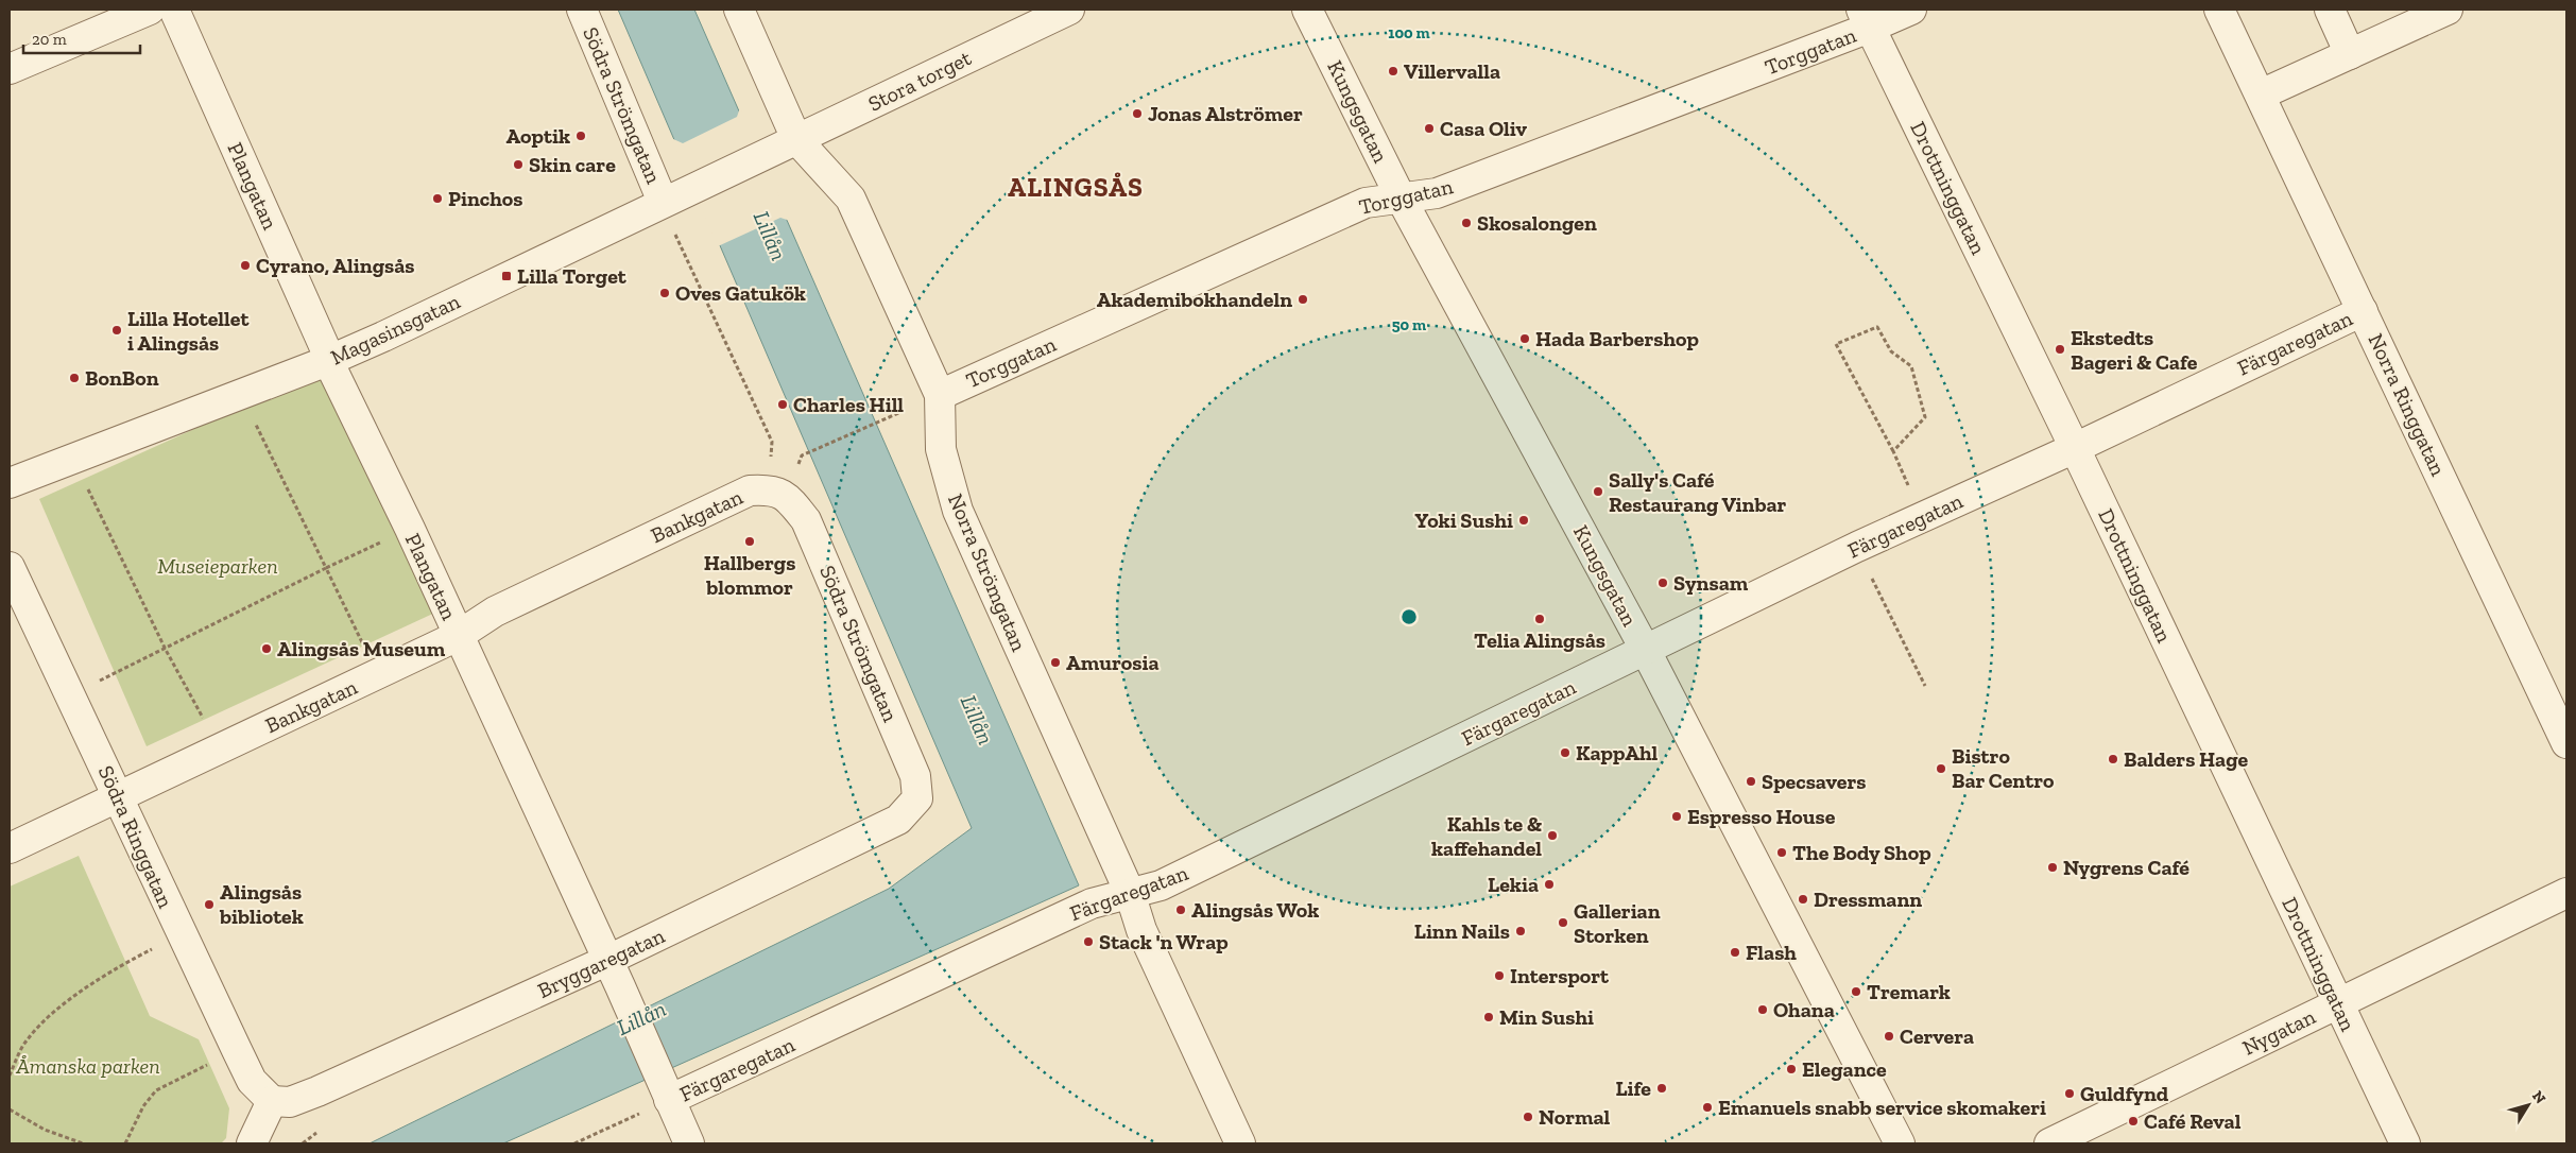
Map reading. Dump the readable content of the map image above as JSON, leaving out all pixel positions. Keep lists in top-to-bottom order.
{
  "streets": {
    "street": [
      "Torggatan",
      "Stora torget",
      "Södra Strömgatan",
      "Kungsgatan",
      "Plangatan",
      "Drottninggatan",
      "Magasinsgatan",
      "Färgaregatan",
      "Norra Ringgatan",
      "Bankgatan",
      "Norra Strömgatan",
      "Södra Ringgatan",
      "Bryggaregatan",
      "Nygatan"
    ]
  },
  "crossings": [
    ["Torggatan", "Kungsgatan"],
    ["Torggatan", "Drottninggatan"],
    ["Torggatan", "Norra Strömgatan"],
    ["Stora torget", "Magasinsgatan"],
    ["Stora torget", "Norra Strömgatan"],
    ["Södra Strömgatan", "Magasinsgatan"],
    ["Södra Strömgatan", "Bankgatan"],
    ["Södra Strömgatan", "Bryggaregatan"],
    ["Kungsgatan", "Färgaregatan"],
    ["Plangatan", "Magasinsgatan"],
    ["Plangatan", "Färgaregatan"],
    ["Plangatan", "Bankgatan"],
    ["Plangatan", "Bryggaregatan"],
    ["Drottninggatan", "Färgaregatan"],
    ["Drottninggatan", "Nygatan"],
    ["Färgaregatan", "Norra Ringgatan"],
    ["Färgaregatan", "Norra Strömgatan"],
    ["Bankgatan", "Södra Ringgatan"],
    ["Södra Ringgatan", "Bryggaregatan"]
  ],
  "districts": ["ALINGSÅS"],
  "water": ["Lillån"],
  "parks": ["Museieparken", "Åmanska parken"],
  "places": {
    "other": [
      "Villervalla",
      "Jonas Alströmer",
      "Casa Oliv",
      "Aoptik",
      "Skin care",
      "Pinchos",
      "Skosalongen",
      "Cyrano, Alingsås",
      "Oves Gatukök",
      "Akademibokhandeln",
      "Lilla Hotellet i Alingsås",
      "Hada Barbershop",
      "Ekstedts Bageri & Cafe",
      "BonBon",
      "Charles Hill",
      "Sally's Café Restaurang Vinbar",
      "Yoki Sushi",
      "Hallbergs blommor",
      "Synsam",
      "Telia Alingsås",
      "Alingsås Museum",
      "Amurosia",
      "KappAhl",
      "Balders Hage",
      "Bistro Bar Centro",
      "Specsavers",
      "Espresso House",
      "Kahls te & kaffehandel",
      "The Body Shop",
      "Nygrens Café",
      "Lekia",
      "Dressmann",
      "Alingsås bibliotek",
      "Alingsås Wok",
      "Gallerian Storken",
      "Linn Nails",
      "Stack 'n Wrap",
      "Flash",
      "Intersport",
      "Tremark",
      "Ohana",
      "Min Sushi",
      "Cervera",
      "Elegance",
      "Life",
      "Guldfynd",
      "Emanuels snabb service skomakeri",
      "Normal",
      "Café Reval"
    ],
    "transit": ["Lilla Torget"]
  },
  "scale_bar": "20 m",
  "north": "top right",
  "rings": ["100 m", "50 m"]
}
